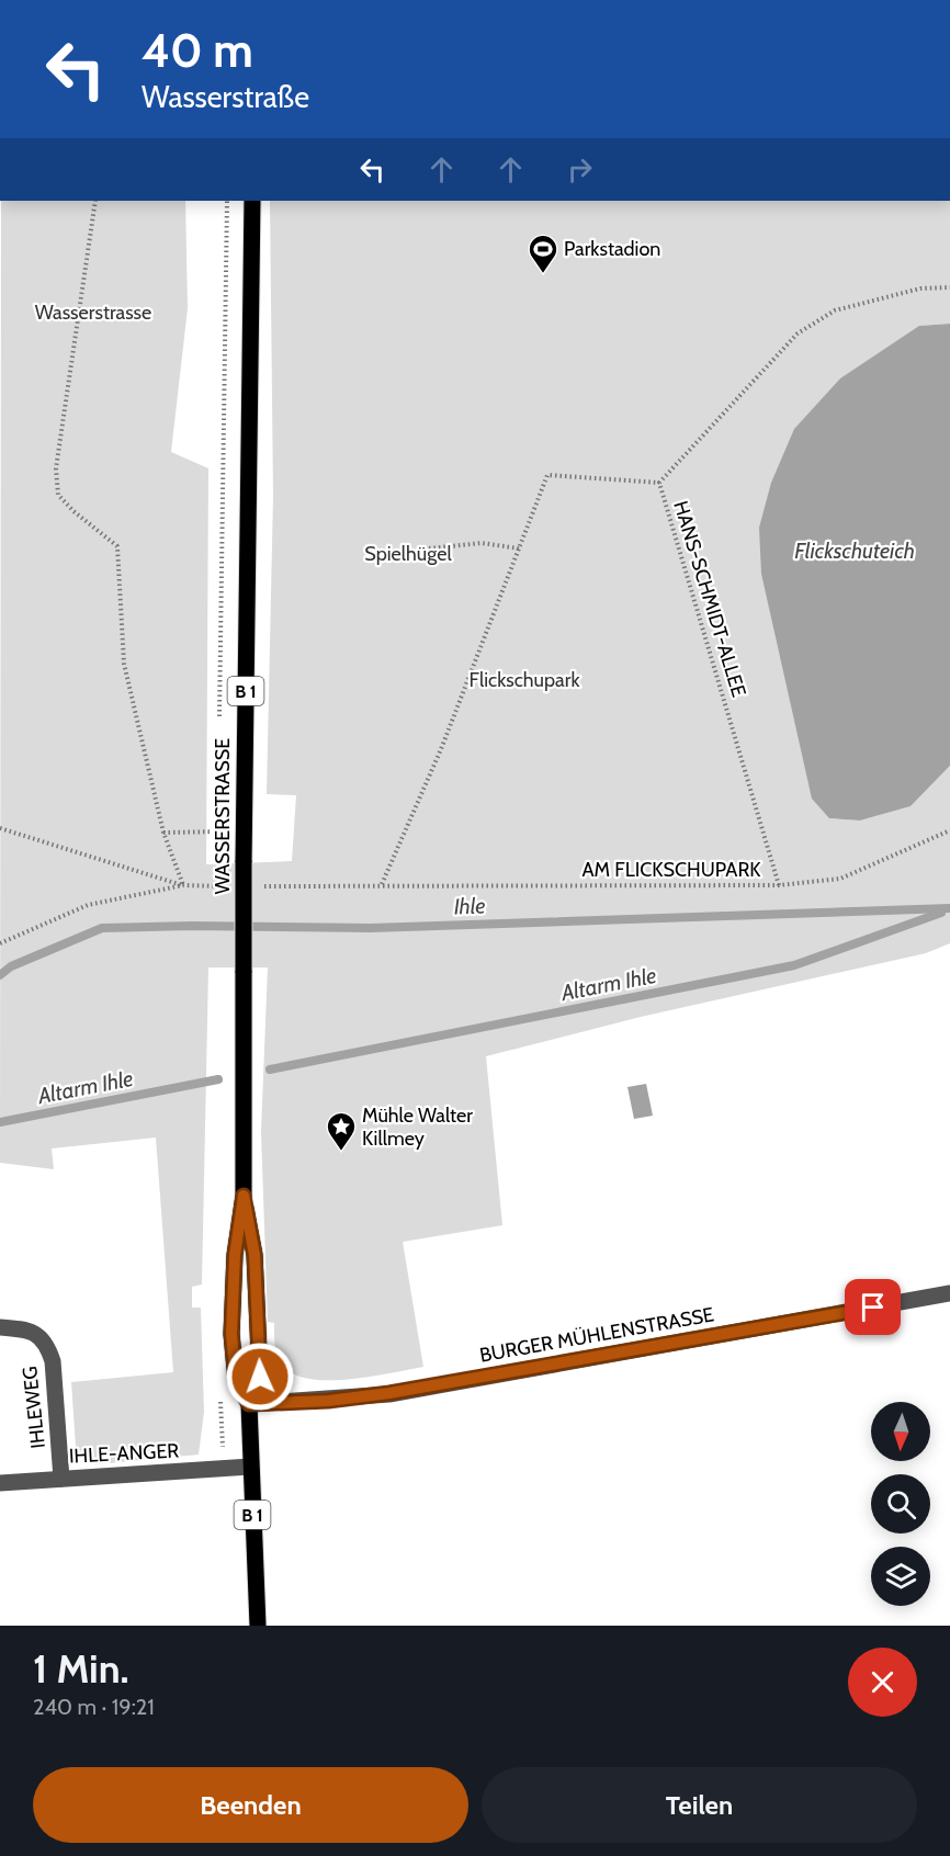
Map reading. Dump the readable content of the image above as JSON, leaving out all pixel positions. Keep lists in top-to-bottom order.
{
  "streets": {
    "main road": ["B 1", "WASSERSTRASSE"],
    "street": ["BURGER MÜHLENSTRASSE", "IHLEWEG", "IHLE-ANGER"],
    "path": ["HANS-SCHMIDT-ALLEE", "AM FLICKSCHUPARK"]
  },
  "crossings": [
    ["HANS-SCHMIDT-ALLEE", "AM FLICKSCHUPARK"],
    ["WASSERSTRASSE", "BURGER MÜHLENSTRASSE"],
    ["WASSERSTRASSE", "IHLE-ANGER"],
    ["IHLEWEG", "IHLE-ANGER"]
  ],
  "water": ["Flickschuteich", "Ihle", "Altarm Ihle"],
  "parks": ["Wasserstrasse", "Spielhügel", "Flickschupark"],
  "places": {
    "sports": ["Parkstadion"],
    "place": ["Mühle Walter Killmey"]
  },
  "north": "bottom",
  "page": {
    "turn": ["40 m", "Wasserstraße"],
    "heading": ["1 Min.", "240 m · 19:21"],
    "buttons": ["Beenden", "Teilen"]
  }
}
